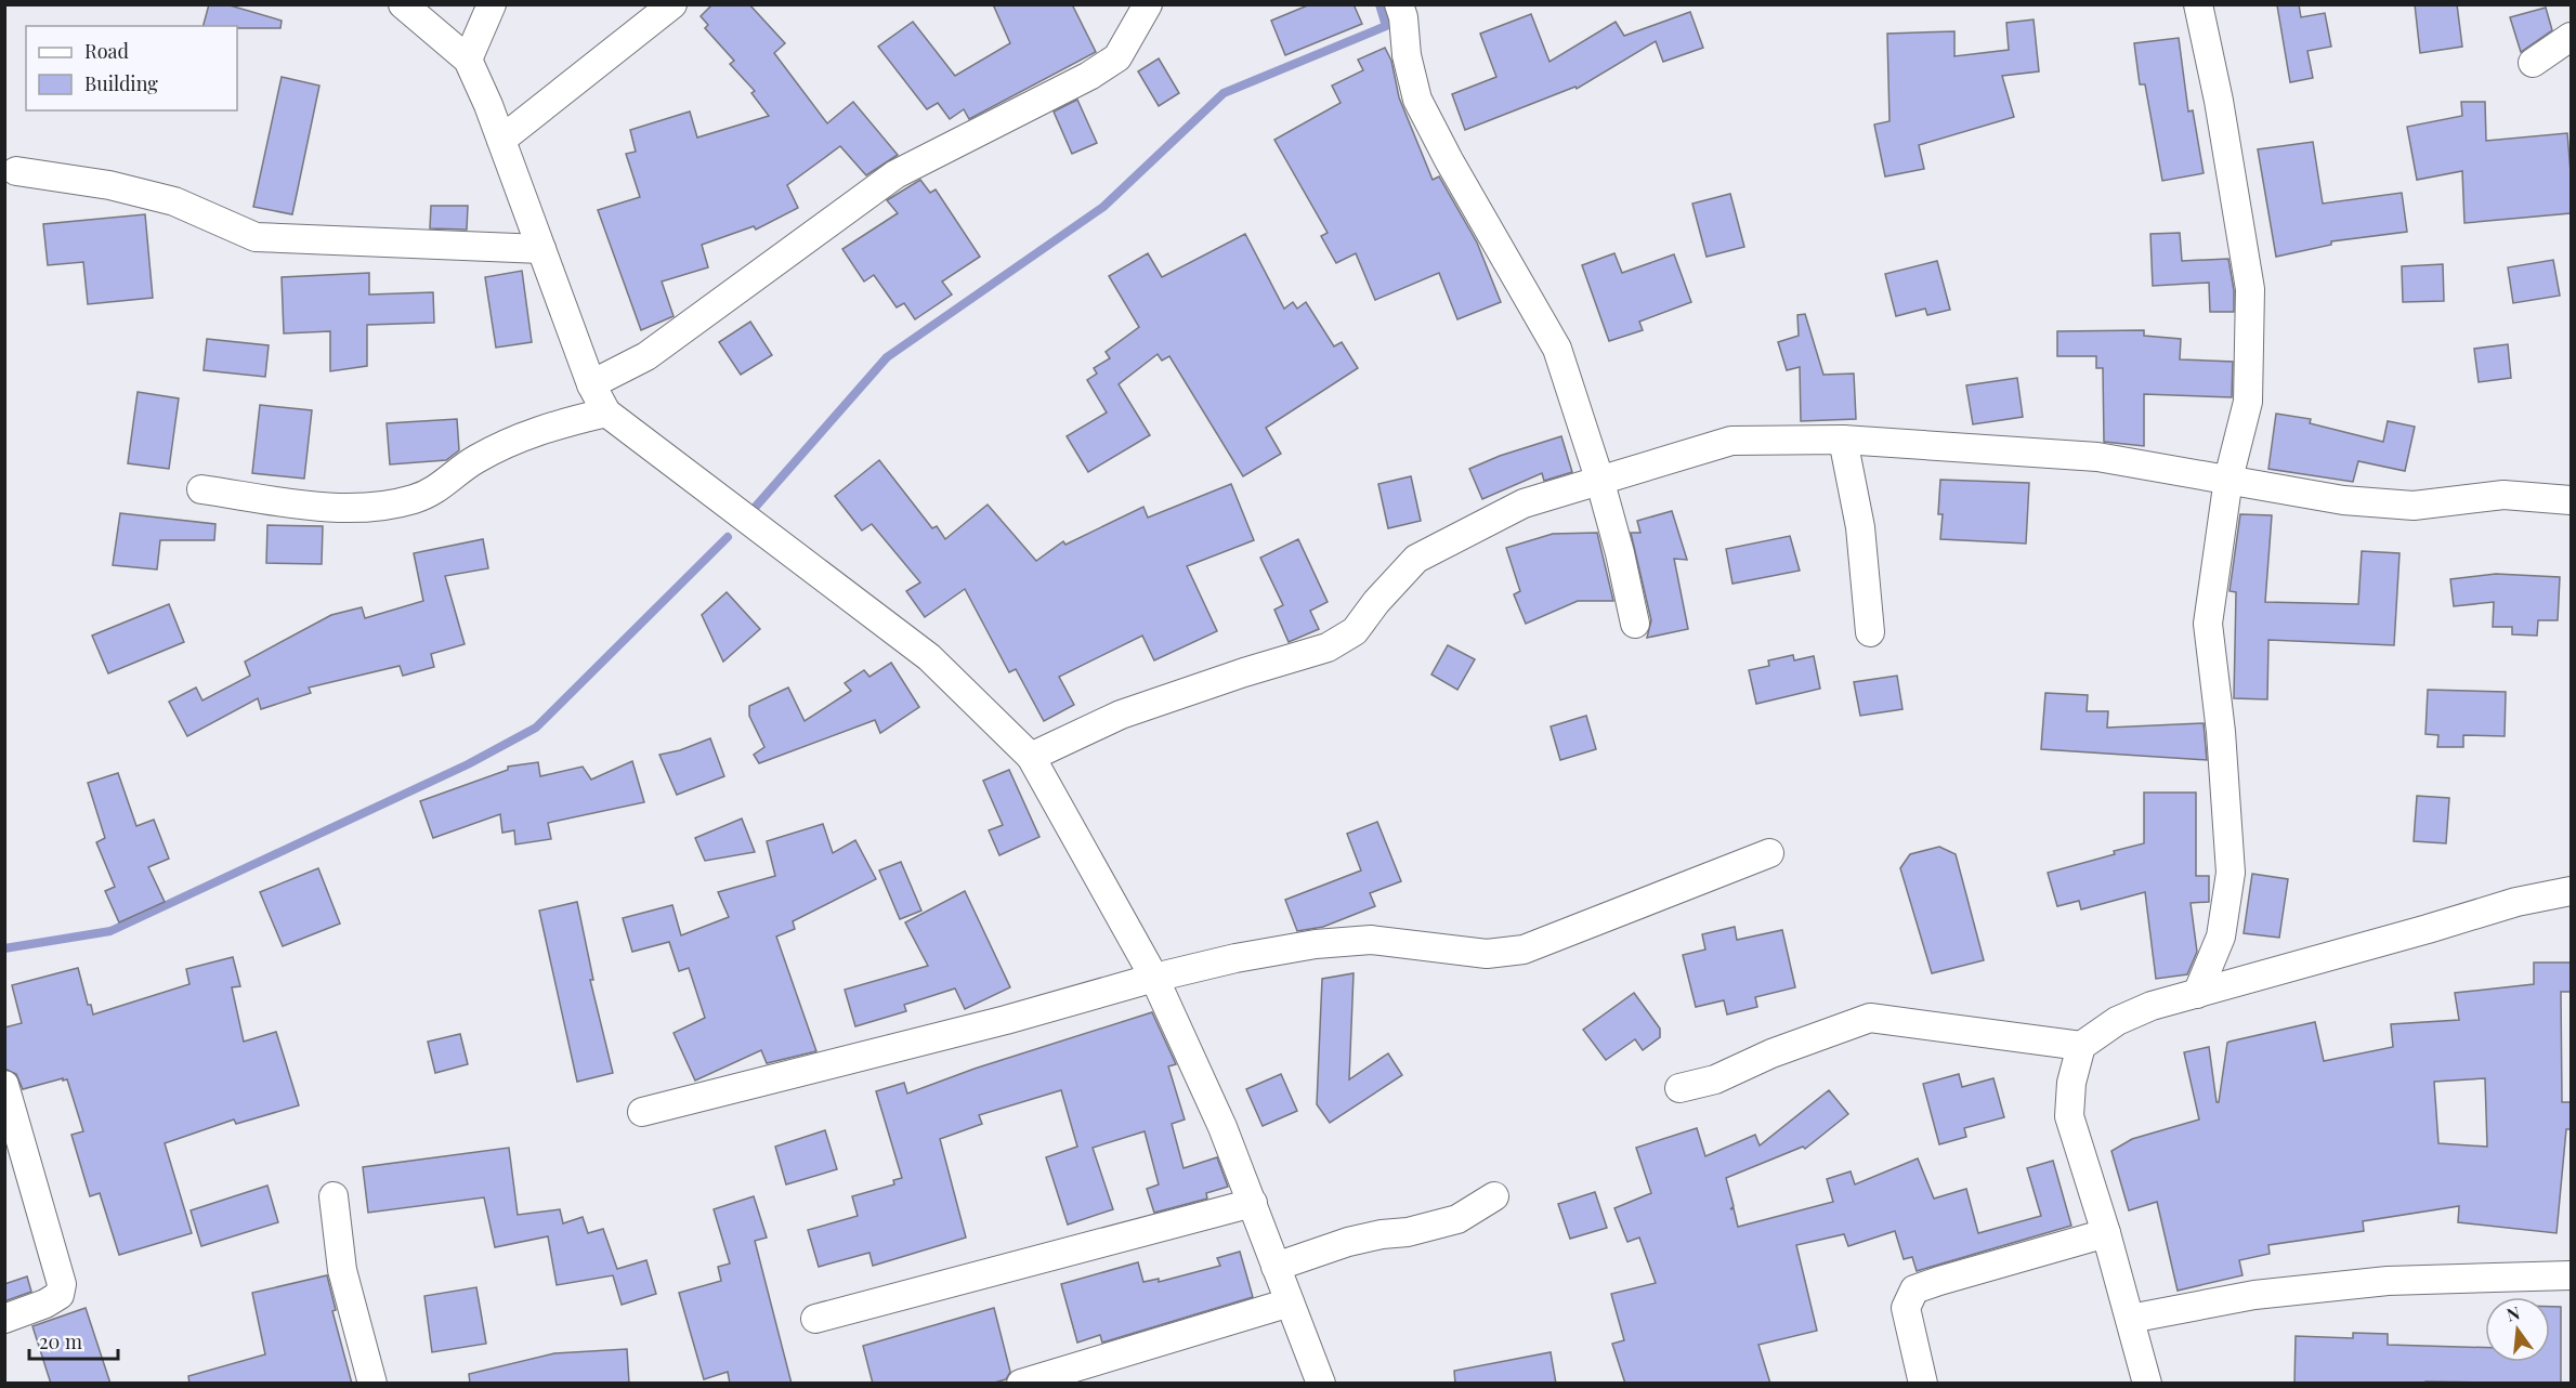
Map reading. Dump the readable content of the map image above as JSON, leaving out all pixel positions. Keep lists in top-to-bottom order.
{
  "legend": ["Road", "Building"],
  "scale_bar": "20 m",
  "north": "top"
}
